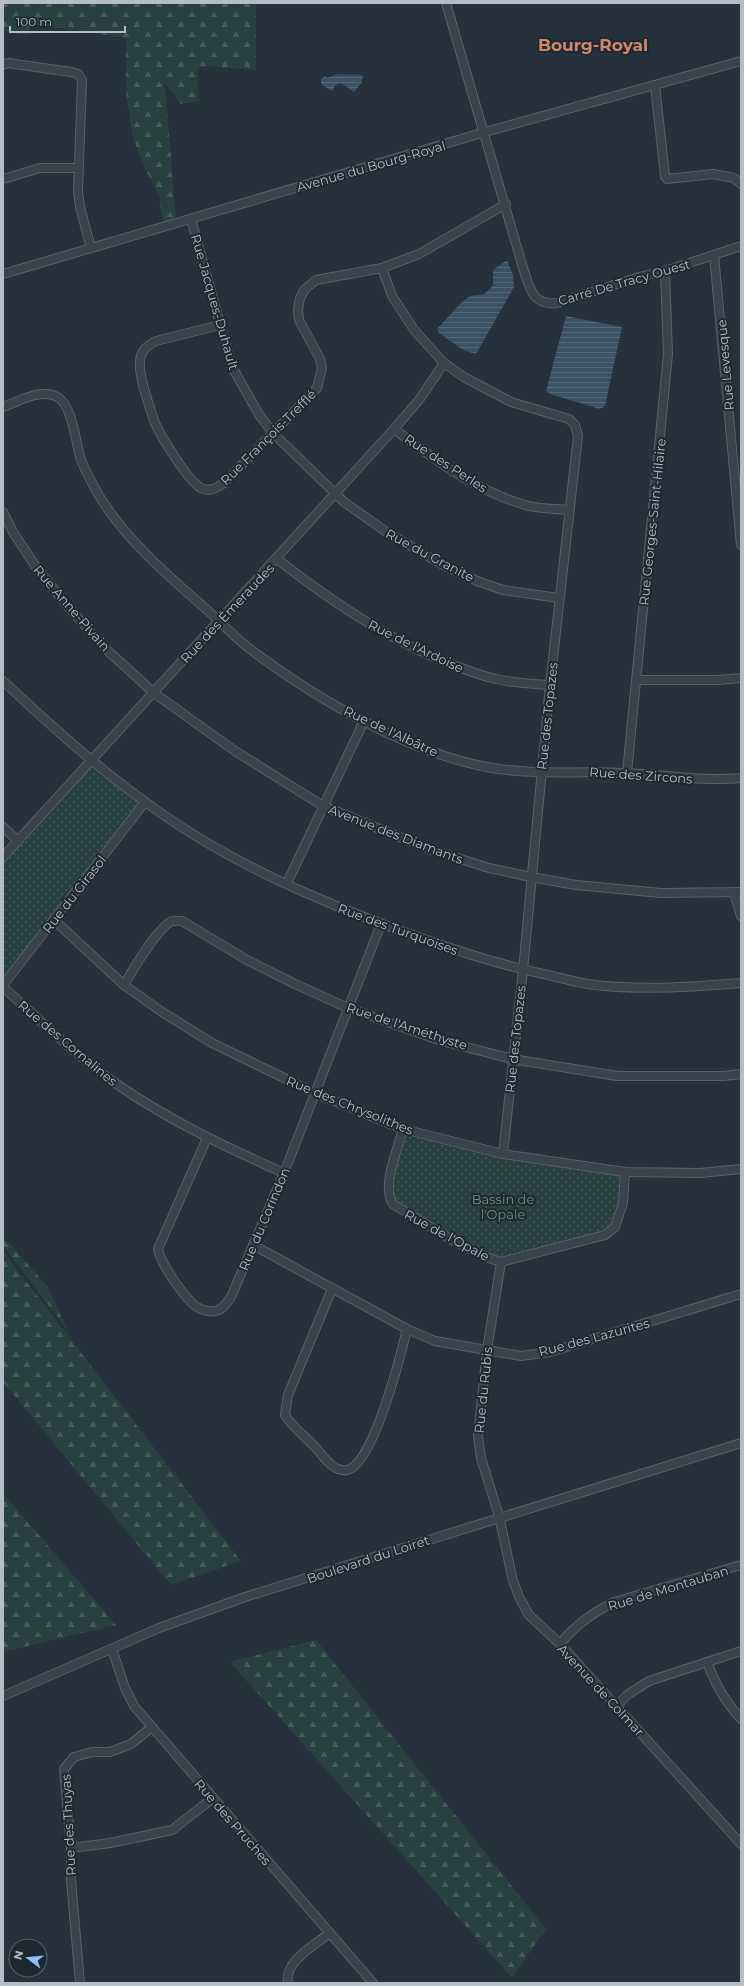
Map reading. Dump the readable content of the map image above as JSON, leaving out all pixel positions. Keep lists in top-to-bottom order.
{
  "streets": {
    "street": [
      "Avenue du Bourg-Royal",
      "Carré De Tracy Ouest",
      "Rue Jacques-Duhault",
      "Rue Levesque",
      "Rue François-Trefflé",
      "Rue des Perles",
      "Rue Georges-Saint-Hilaire",
      "Rue du Granite",
      "Rue Anne-Pivain",
      "Rue des Émeraudes",
      "Rue de l'Ardoise",
      "Rue des Topazes",
      "Rue de l'Albâtre",
      "Rue des Zircons",
      "Avenue des Diamants",
      "Rue du Girasol",
      "Rue des Turquoises",
      "Rue de l'Améthyste",
      "Rue des Cornalines",
      "Rue des Chrysolithes",
      "Rue du Corindon",
      "Rue de l'Opale",
      "Rue des Lazurites",
      "Rue du Rubis",
      "Boulevard du Loiret",
      "Rue de Montauban",
      "Avenue de Colmar",
      "Rue des Pruches",
      "Rue des Thuyas"
    ]
  },
  "crossings": [
    ["Avenue du Bourg-Royal", "Carré De Tracy Ouest"],
    ["Avenue du Bourg-Royal", "Rue Jacques-Duhault"],
    ["Carré De Tracy Ouest", "Rue Levesque"],
    ["Carré De Tracy Ouest", "Rue François-Trefflé"],
    ["Carré De Tracy Ouest", "Rue Georges-Saint-Hilaire"],
    ["Rue Jacques-Duhault", "Rue François-Trefflé"],
    ["Rue Jacques-Duhault", "Rue du Granite"],
    ["Rue Jacques-Duhault", "Rue des Émeraudes"],
    ["Rue François-Trefflé", "Rue des Topazes"],
    ["Rue des Perles", "Rue des Émeraudes"],
    ["Rue des Perles", "Rue des Topazes"],
    ["Rue Georges-Saint-Hilaire", "Rue des Zircons"],
    ["Rue du Granite", "Rue des Émeraudes"],
    ["Rue du Granite", "Rue des Topazes"],
    ["Rue Anne-Pivain", "Rue des Émeraudes"],
    ["Rue Anne-Pivain", "Avenue des Diamants"],
    ["Rue des Émeraudes", "Rue de l'Ardoise"],
    ["Rue des Émeraudes", "Rue des Topazes"],
    ["Rue des Émeraudes", "Rue de l'Albâtre"],
    ["Rue des Émeraudes", "Avenue des Diamants"],
    ["Rue des Émeraudes", "Rue des Turquoises"],
    ["Rue de l'Ardoise", "Rue des Topazes"],
    ["Rue des Topazes", "Rue de l'Albâtre"],
    ["Rue des Topazes", "Rue des Zircons"],
    ["Rue des Topazes", "Avenue des Diamants"],
    ["Rue des Topazes", "Rue des Turquoises"],
    ["Rue des Topazes", "Rue de l'Améthyste"],
    ["Rue des Topazes", "Rue des Chrysolithes"],
    ["Rue de l'Albâtre", "Rue des Zircons"],
    ["Rue du Girasol", "Rue des Turquoises"],
    ["Rue du Girasol", "Rue des Cornalines"],
    ["Rue du Girasol", "Rue des Chrysolithes"],
    ["Rue des Turquoises", "Rue du Corindon"],
    ["Rue de l'Améthyste", "Rue des Chrysolithes"],
    ["Rue de l'Améthyste", "Rue du Corindon"],
    ["Rue des Cornalines", "Rue du Corindon"],
    ["Rue des Chrysolithes", "Rue du Corindon"],
    ["Rue des Chrysolithes", "Rue de l'Opale"],
    ["Rue du Corindon", "Rue des Lazurites"],
    ["Rue de l'Opale", "Rue du Rubis"],
    ["Rue des Lazurites", "Rue du Rubis"],
    ["Rue du Rubis", "Boulevard du Loiret"],
    ["Rue du Rubis", "Avenue de Colmar"],
    ["Boulevard du Loiret", "Avenue de Colmar"],
    ["Boulevard du Loiret", "Rue des Pruches"],
    ["Rue de Montauban", "Avenue de Colmar"],
    ["Rue des Pruches", "Rue des Thuyas"]
  ],
  "districts": ["Bourg-Royal"],
  "parks": ["Bassin de l'Opale"],
  "scale_bar": "100 m",
  "north": "left"
}
